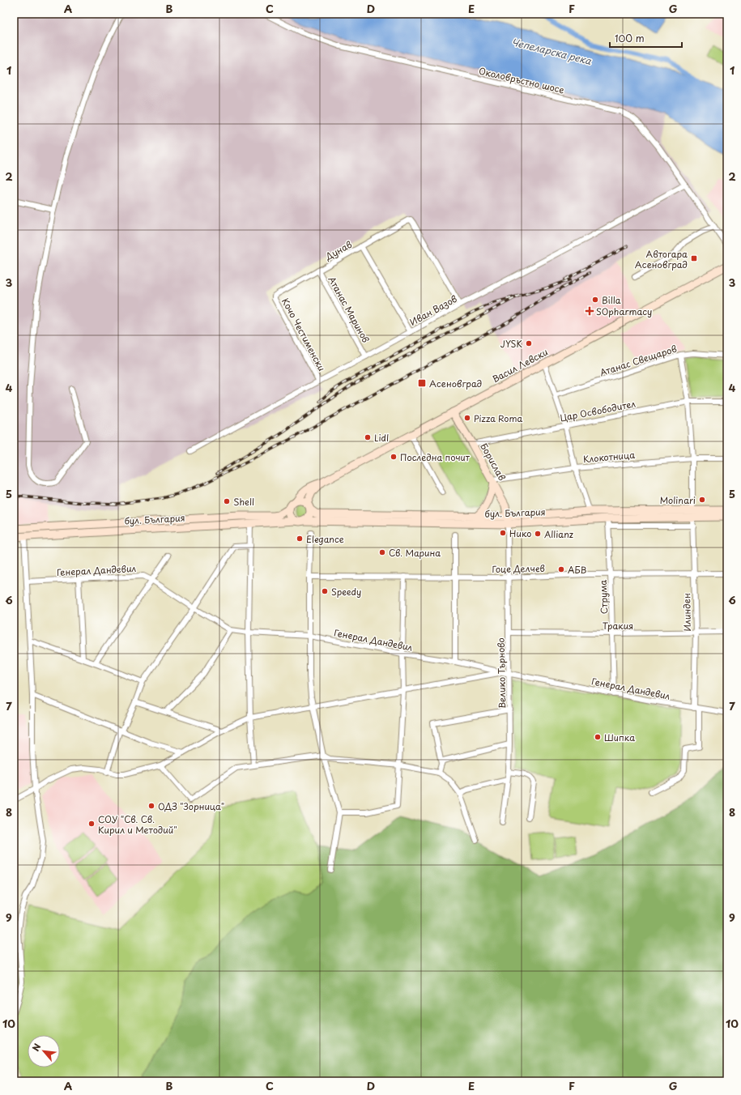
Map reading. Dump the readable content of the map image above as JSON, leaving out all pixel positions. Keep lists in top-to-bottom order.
{
  "streets": {
    "main road": ["Васил Левски", "Борислав", "бул. България"],
    "street": [
      "Околовръстно шосе",
      "Дунав",
      "Атанас Маринов",
      "Иван Вазов",
      "Кочо Честименски",
      "Атанас Свещаров",
      "Цар Освободител",
      "Клокотница",
      "Гоце Делчев",
      "Генерал Дандевил",
      "Струма",
      "Илинден",
      "Тракия",
      "Велико Търново"
    ]
  },
  "crossings": [
    ["Околовръстно шосе", "Иван Вазов"],
    ["Дунав", "Атанас Маринов"],
    ["Дунав", "Иван Вазов"],
    ["Дунав", "Кочо Честименски"],
    ["Атанас Маринов", "Иван Вазов"],
    ["Иван Вазов", "Кочо Честименски"],
    ["Атанас Свещаров", "Илинден"],
    ["Васил Левски", "Борислав"],
    ["Васил Левски", "бул. България"],
    ["Цар Освободител", "Борислав"],
    ["Цар Освободител", "Илинден"],
    ["Клокотница", "Борислав"],
    ["Клокотница", "Илинден"],
    ["Борислав", "бул. България"],
    ["Борислав", "Велико Търново"],
    ["бул. България", "Струма"],
    ["бул. България", "Илинден"],
    ["бул. България", "Велико Търново"],
    ["Гоце Делчев", "Струма"],
    ["Гоце Делчев", "Илинден"],
    ["Гоце Делчев", "Велико Търново"],
    ["Генерал Дандевил", "Струма"],
    ["Генерал Дандевил", "Илинден"],
    ["Генерал Дандевил", "Велико Търново"],
    ["Струма", "Тракия"],
    ["Илинден", "Тракия"],
    ["Тракия", "Велико Търново"]
  ],
  "water": ["Чепеларска река"],
  "places": {
    "transit": ["Автогара Асеновград", "Асеновград"],
    "other": [
      "Billa",
      "JYSK",
      "Pizza Roma",
      "Lidl",
      "Последна почит",
      "Molinari",
      "Shell",
      "Нико",
      "Allianz",
      "Elegance",
      "Св. Марина",
      "АБВ",
      "Speedy",
      "Шипка",
      "ОДЗ \"Зорница\"",
      "СОУ \"Св. Св. Кирил и Методий\""
    ],
    "health": ["SOpharmacy"]
  },
  "scale_bar": "100 m",
  "north": "top left",
  "grid": {
    "columns": [
      "A",
      "B",
      "C",
      "D",
      "E",
      "F",
      "G"
    ],
    "rows": [
      "1",
      "2",
      "3",
      "4",
      "5",
      "6",
      "7",
      "8",
      "9",
      "10"
    ]
  }
}
